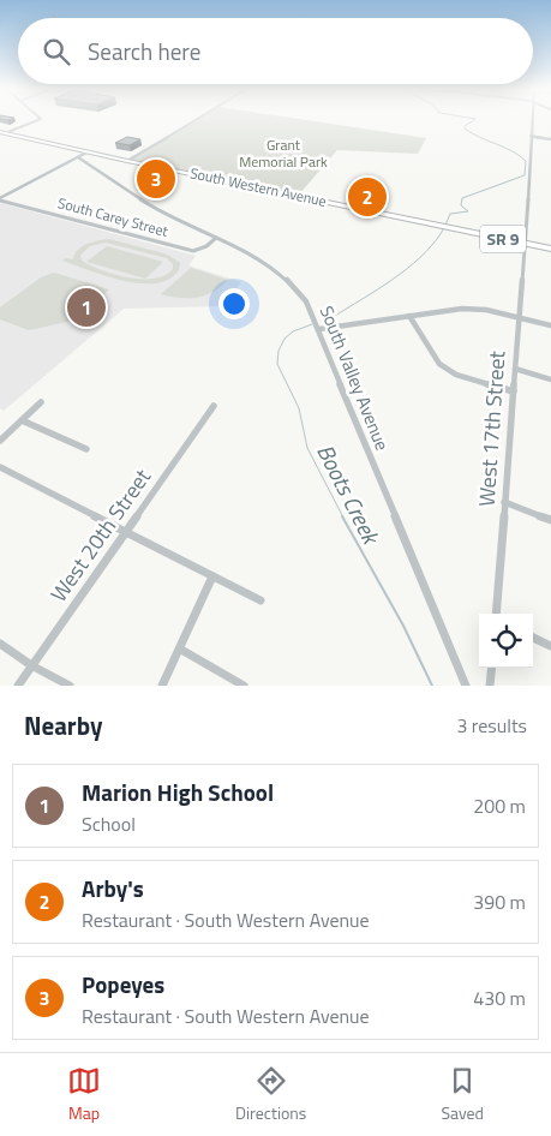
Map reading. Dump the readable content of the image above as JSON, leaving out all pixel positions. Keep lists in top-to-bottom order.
{
  "streets": {
    "highway": ["South Western Avenue", "SR 9"],
    "street": [
      "South Carey Street",
      "South Valley Avenue",
      "West 17th Street",
      "West 20th Street"
    ]
  },
  "crossings": [
    ["South Western Avenue", "West 17th Street"],
    ["South Carey Street", "South Valley Avenue"]
  ],
  "water": ["Boots Creek"],
  "parks": ["Grant Memorial Park"],
  "page": {
    "search": "Search here",
    "pins": ["3", "2", "1"],
    "heading": ["Nearby", "3 results"],
    "list": [
      {
        "mark": "1",
        "name": "Marion High School",
        "note": "School",
        "value": "200 m"
      },
      {
        "mark": "2",
        "name": "Arby's",
        "note": "Restaurant · South Western Avenue",
        "value": "390 m"
      },
      {
        "mark": "3",
        "name": "Popeyes",
        "note": "Restaurant · South Western Avenue",
        "value": "430 m"
      }
    ],
    "nav": ["Map", "Directions", "Saved"]
  }
}
